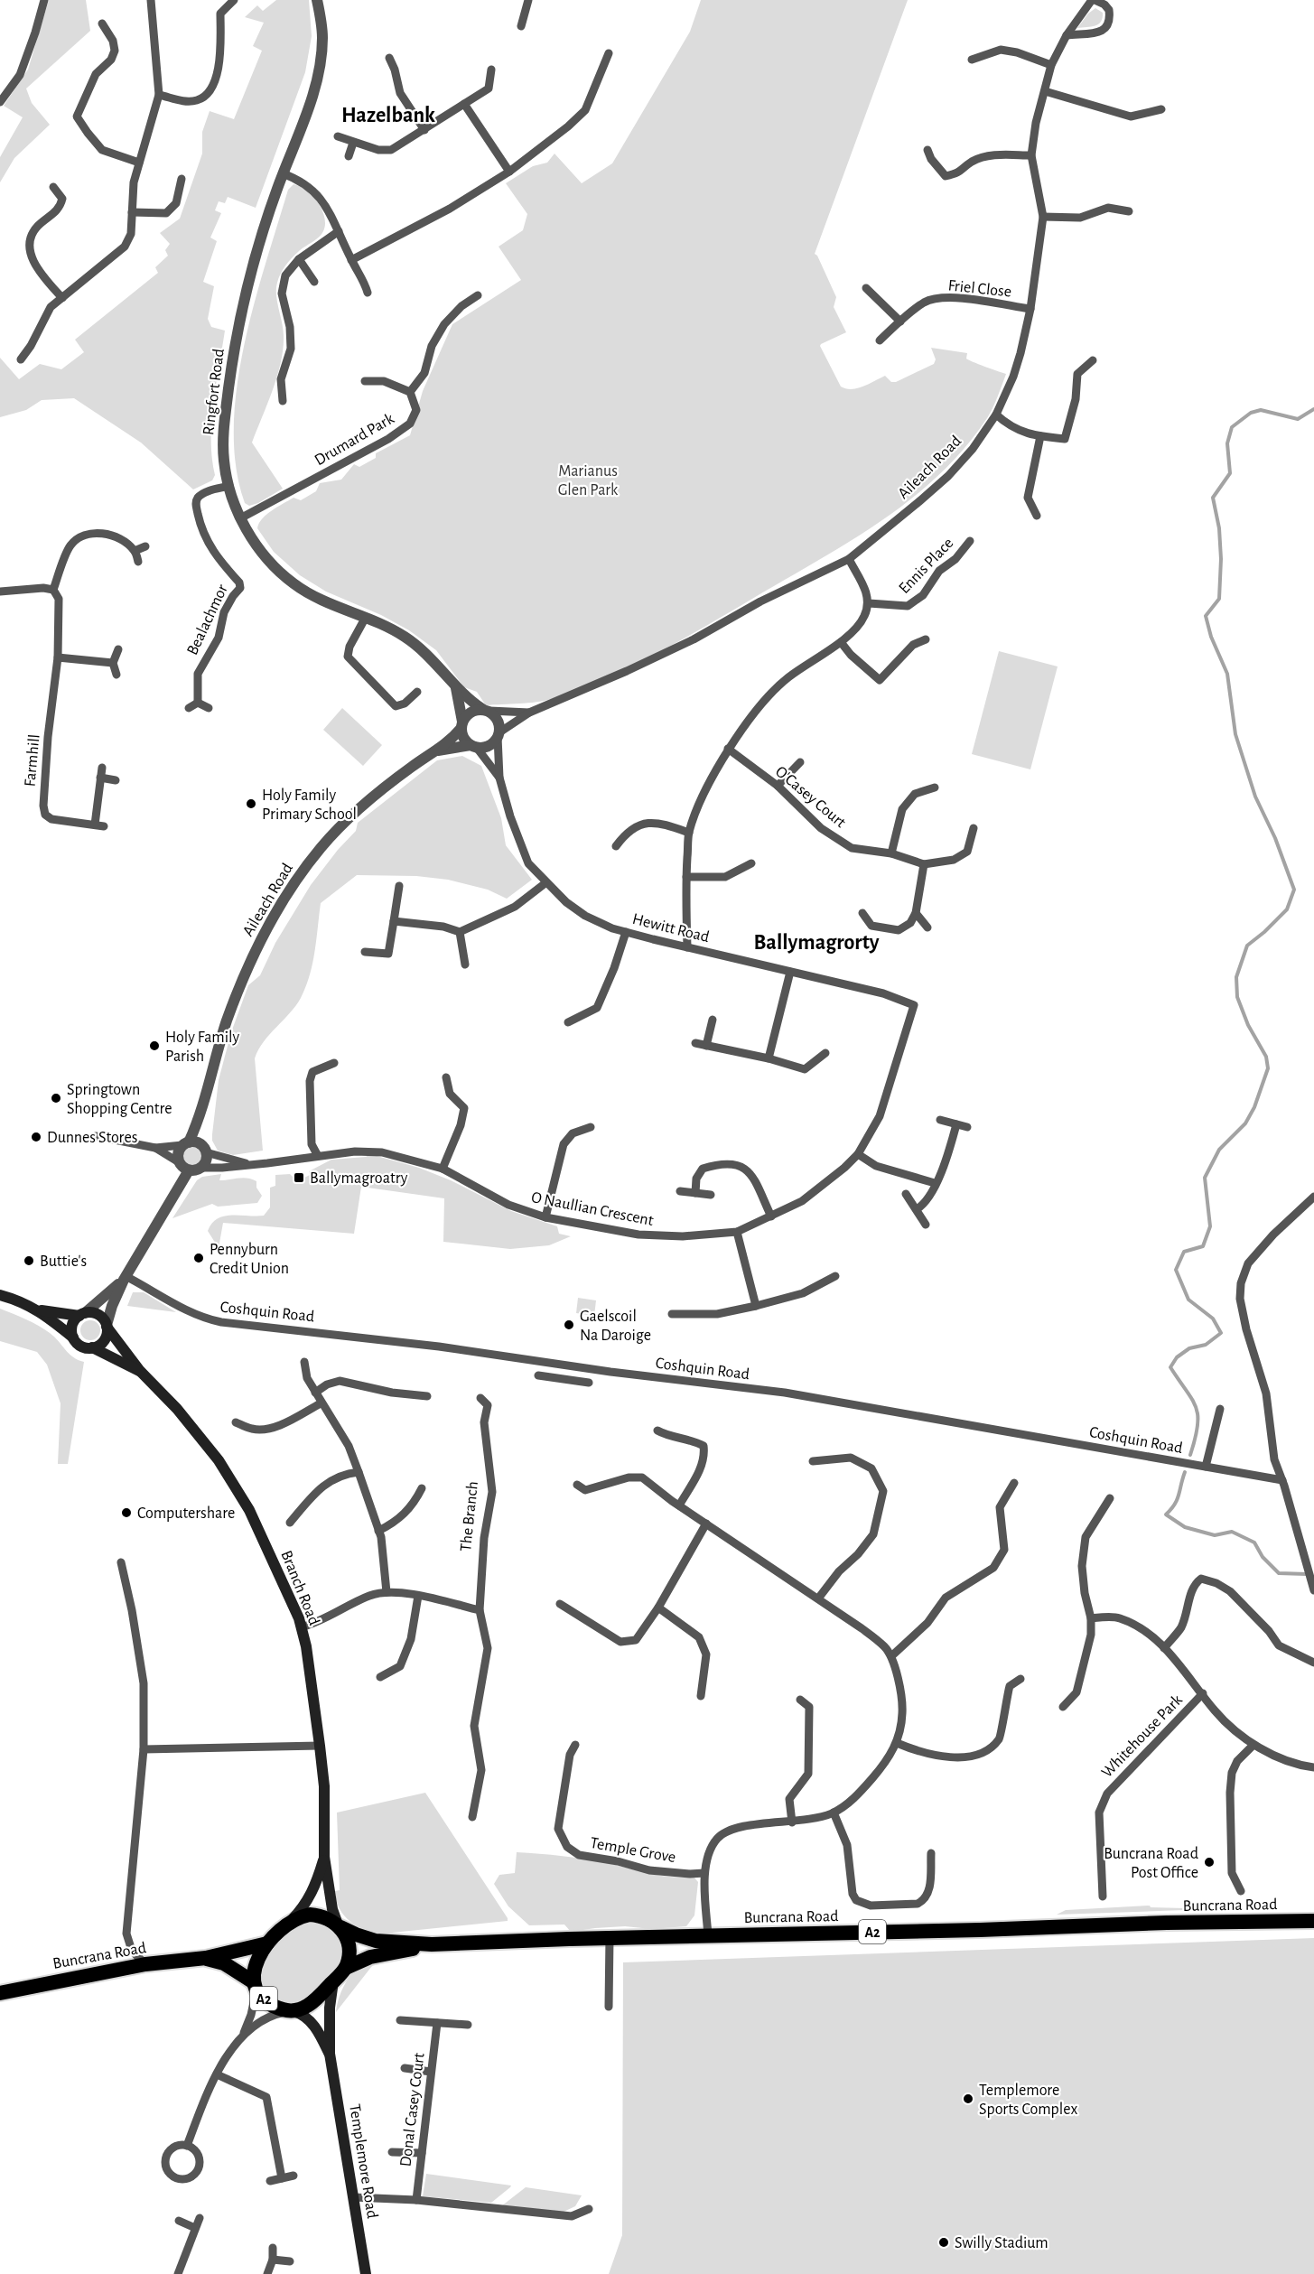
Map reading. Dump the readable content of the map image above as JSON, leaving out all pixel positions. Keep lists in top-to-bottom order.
{
  "streets": {
    "highway": ["Buncrana Road", "A2"],
    "main road": ["Branch Road", "Templemore Road"],
    "street": [
      "Friel Close",
      "Ringfort Road",
      "Drumard Park",
      "Aileach Road",
      "Ennis Place",
      "Bealachmor",
      "Farmhill",
      "O'Casey Court",
      "Hewitt Road",
      "O Naullian Crescent",
      "Coshquin Road",
      "The Branch",
      "Whitehouse Park",
      "Temple Grove",
      "Donal Casey Court"
    ]
  },
  "crossings": [
    ["Friel Close", "Aileach Road"],
    ["Ringfort Road", "Drumard Park"],
    ["Ringfort Road", "Aileach Road"],
    ["Ringfort Road", "Bealachmor"],
    ["Ringfort Road", "Hewitt Road"],
    ["Aileach Road", "Hewitt Road"],
    ["Aileach Road", "O Naullian Crescent"],
    ["Hewitt Road", "O Naullian Crescent"],
    ["Branch Road", "Buncrana Road"],
    ["Branch Road", "A2"],
    ["Branch Road", "Templemore Road"],
    ["Buncrana Road", "A2"],
    ["Buncrana Road", "Templemore Road"],
    ["A2", "Templemore Road"]
  ],
  "districts": ["Hazelbank", "Ballymagrorty"],
  "parks": ["Marianus Glen Park"],
  "places": {
    "other": [
      "Holy Family Primary School",
      "Holy Family Parish",
      "Springtown Shopping Centre",
      "Dunnes Stores",
      "Pennyburn Credit Union",
      "Buttie's",
      "Gaelscoil Na Daroige",
      "Computershare",
      "Buncrana Road Post Office",
      "Templemore Sports Complex",
      "Swilly Stadium"
    ],
    "transit": ["Ballymagroatry"]
  }
}
